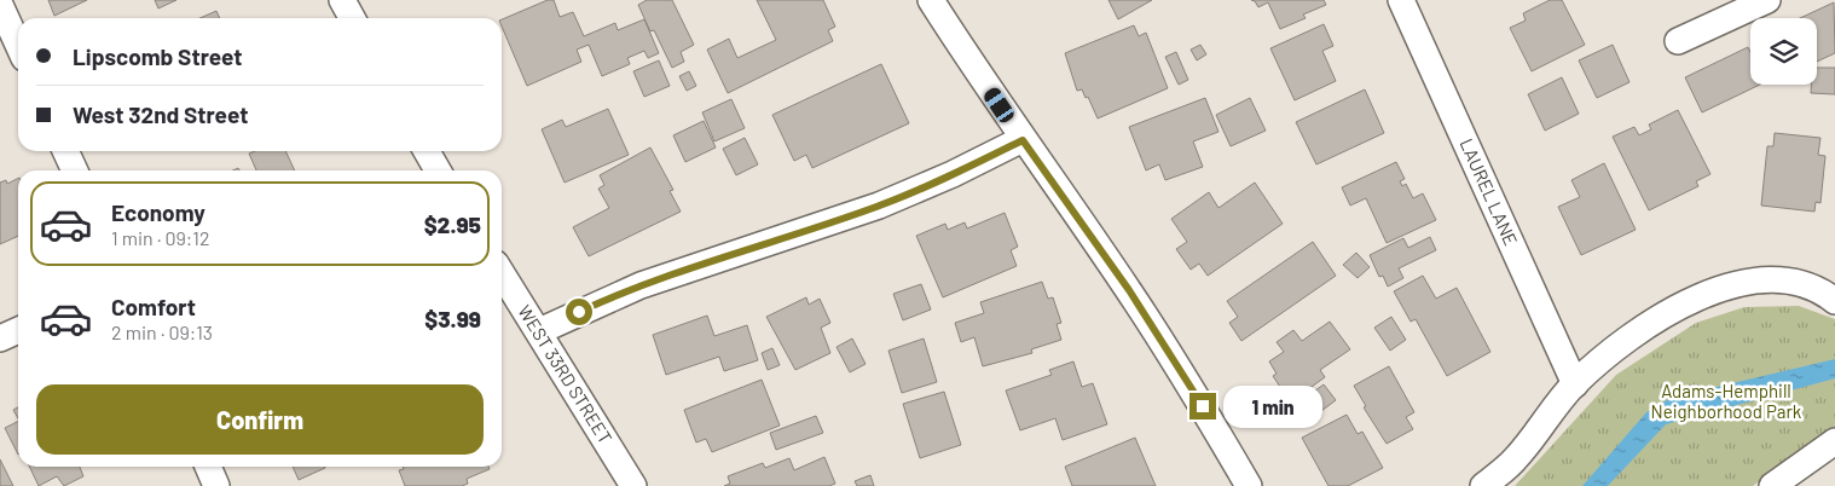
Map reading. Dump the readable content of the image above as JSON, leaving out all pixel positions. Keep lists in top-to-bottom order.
{
  "streets": {
    "street": ["LAUREL LANE", "WEST 33RD STREET"]
  },
  "parks": ["Adams-Hemphill Neighborhood Park"],
  "page": {
    "banner": ["Lipscomb Street", "West 32nd Street"],
    "list": [
      {
        "name": "Economy",
        "note": "1 min · 09:12",
        "value": "$2.95"
      },
      {
        "name": "Comfort",
        "note": "2 min · 09:13",
        "value": "$3.99"
      }
    ],
    "buttons": "Confirm",
    "bubble": "1 min"
  }
}
